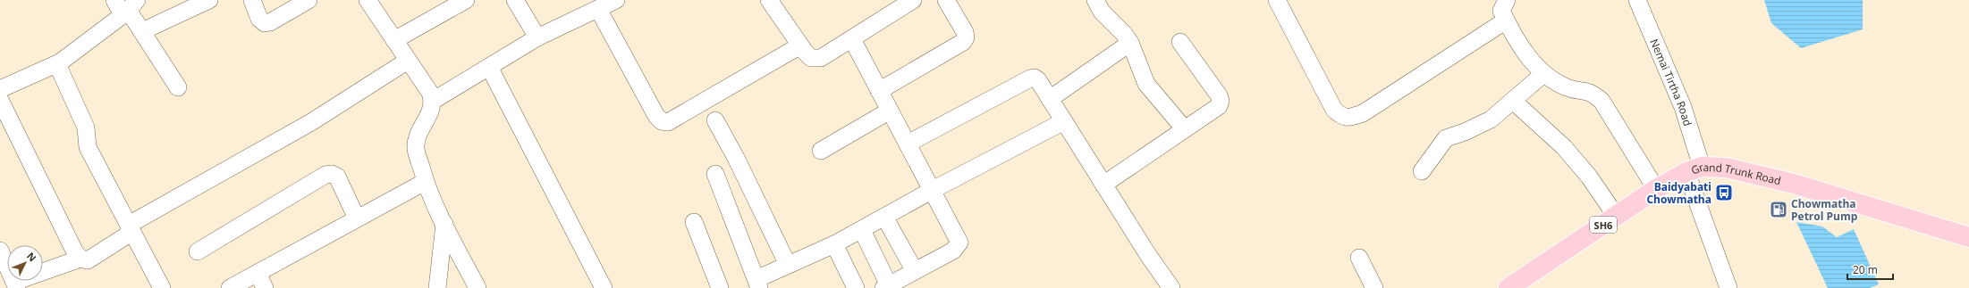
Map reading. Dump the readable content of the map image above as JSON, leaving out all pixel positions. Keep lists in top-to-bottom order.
{
  "streets": {
    "main road": ["Grand Trunk Road", "SH6"],
    "street": ["Nemai Tirtha Road"]
  },
  "crossings": [
    ["Nemai Tirtha Road", "Grand Trunk Road"]
  ],
  "places": {
    "bus stop": ["Baidyabati Chowmatha"],
    "fuel station": ["Chowmatha Petrol Pump"]
  },
  "scale_bar": "20 m",
  "north": "top right"
}
